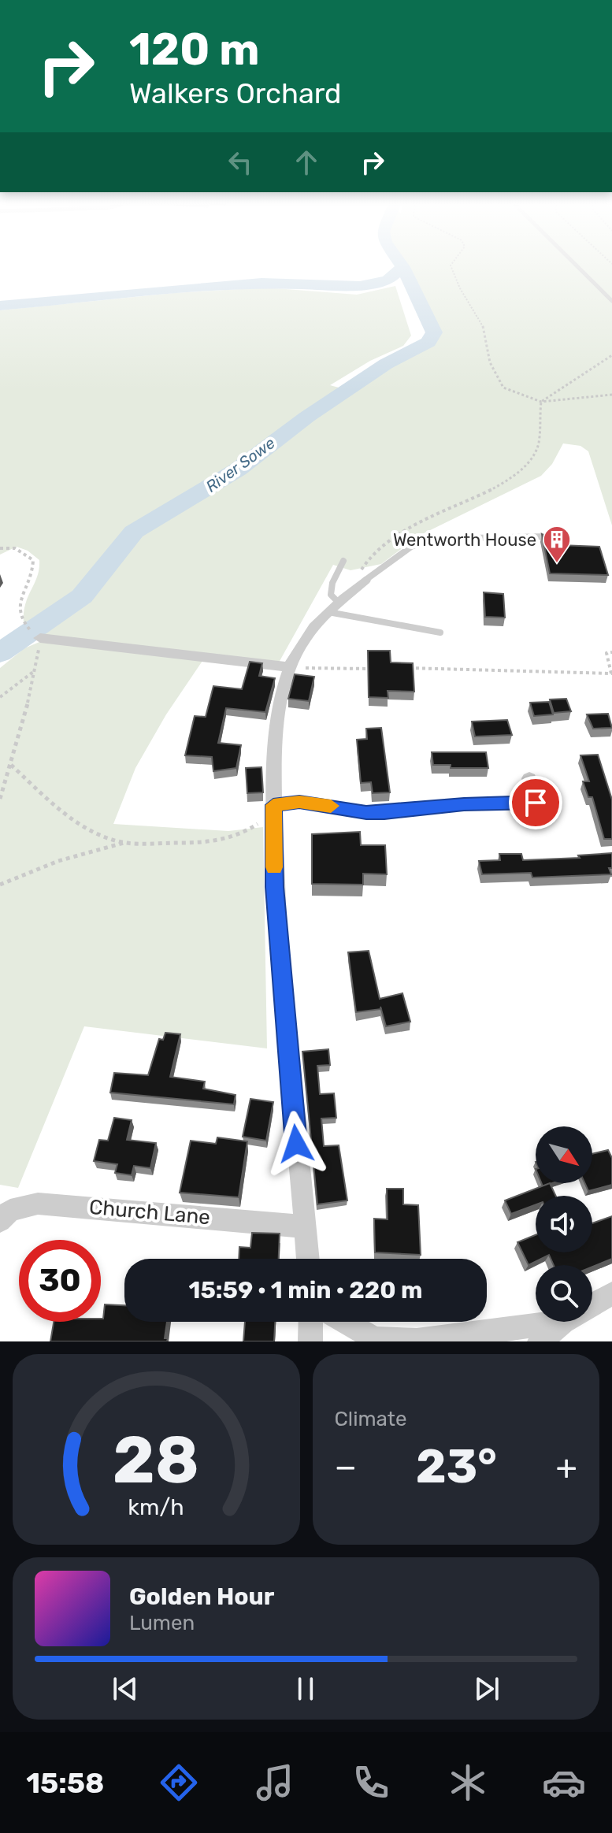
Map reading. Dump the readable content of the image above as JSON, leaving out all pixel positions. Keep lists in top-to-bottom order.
{
  "streets": {
    "street": ["Church Lane"]
  },
  "water": ["River Sowe"],
  "places": {
    "building": ["Wentworth House"]
  },
  "north": "bottom right",
  "page": {
    "turn": ["120 m", "Walkers Orchard"],
    "limit": "30",
    "trip": "15:59 · 1 min · 220 m",
    "tile": "Climate",
    "heat": ["−", "23°", "+"],
    "song": ["Golden Hour", "Lumen"],
    "tabs": "15:58",
    "gauge": ["28", "km/h"]
  }
}
